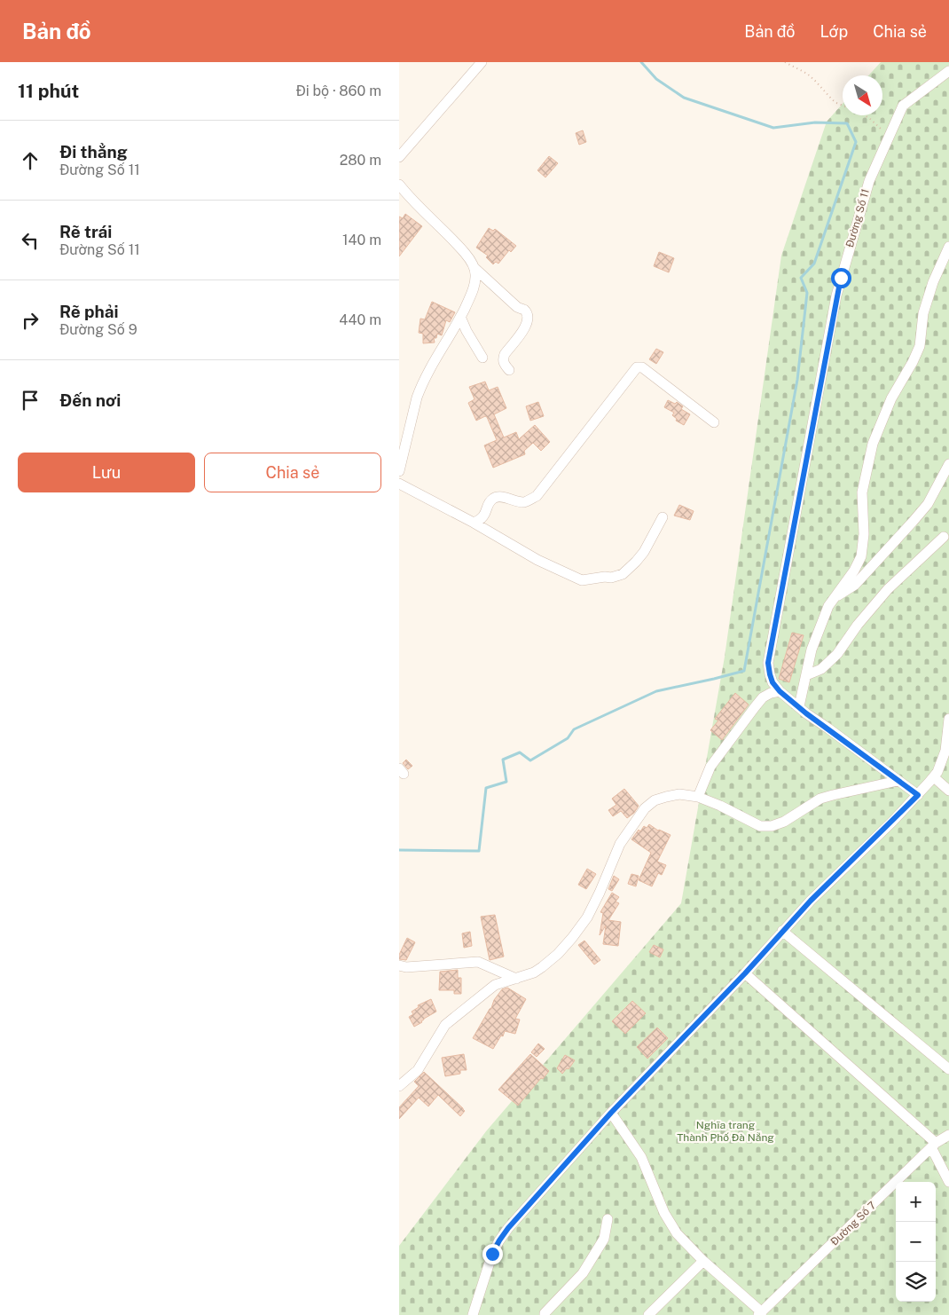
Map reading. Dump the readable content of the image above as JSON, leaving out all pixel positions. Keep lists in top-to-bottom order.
{
  "streets": {
    "street": ["Đường Số 11", "Đường Số 7"]
  },
  "parks": ["Nghĩa trang Thành Phố Đà Nẵng"],
  "north": "bottom right",
  "page": {
    "header": "Bản đồ",
    "nav": ["Bản đồ", "Lớp", "Chia sẻ"],
    "heading": ["11 phút", "Đi bộ · 860 m"],
    "list": [
      ["Đi thẳng", "Đường Số 11", "280 m"],
      ["Rẽ trái", "Đường Số 11", "140 m"],
      ["Rẽ phải", "Đường Số 9", "440 m"],
      "Đến nơi"
    ],
    "buttons": ["Lưu", "Chia sẻ"],
    "map_buttons": ["+", "−"]
  }
}
